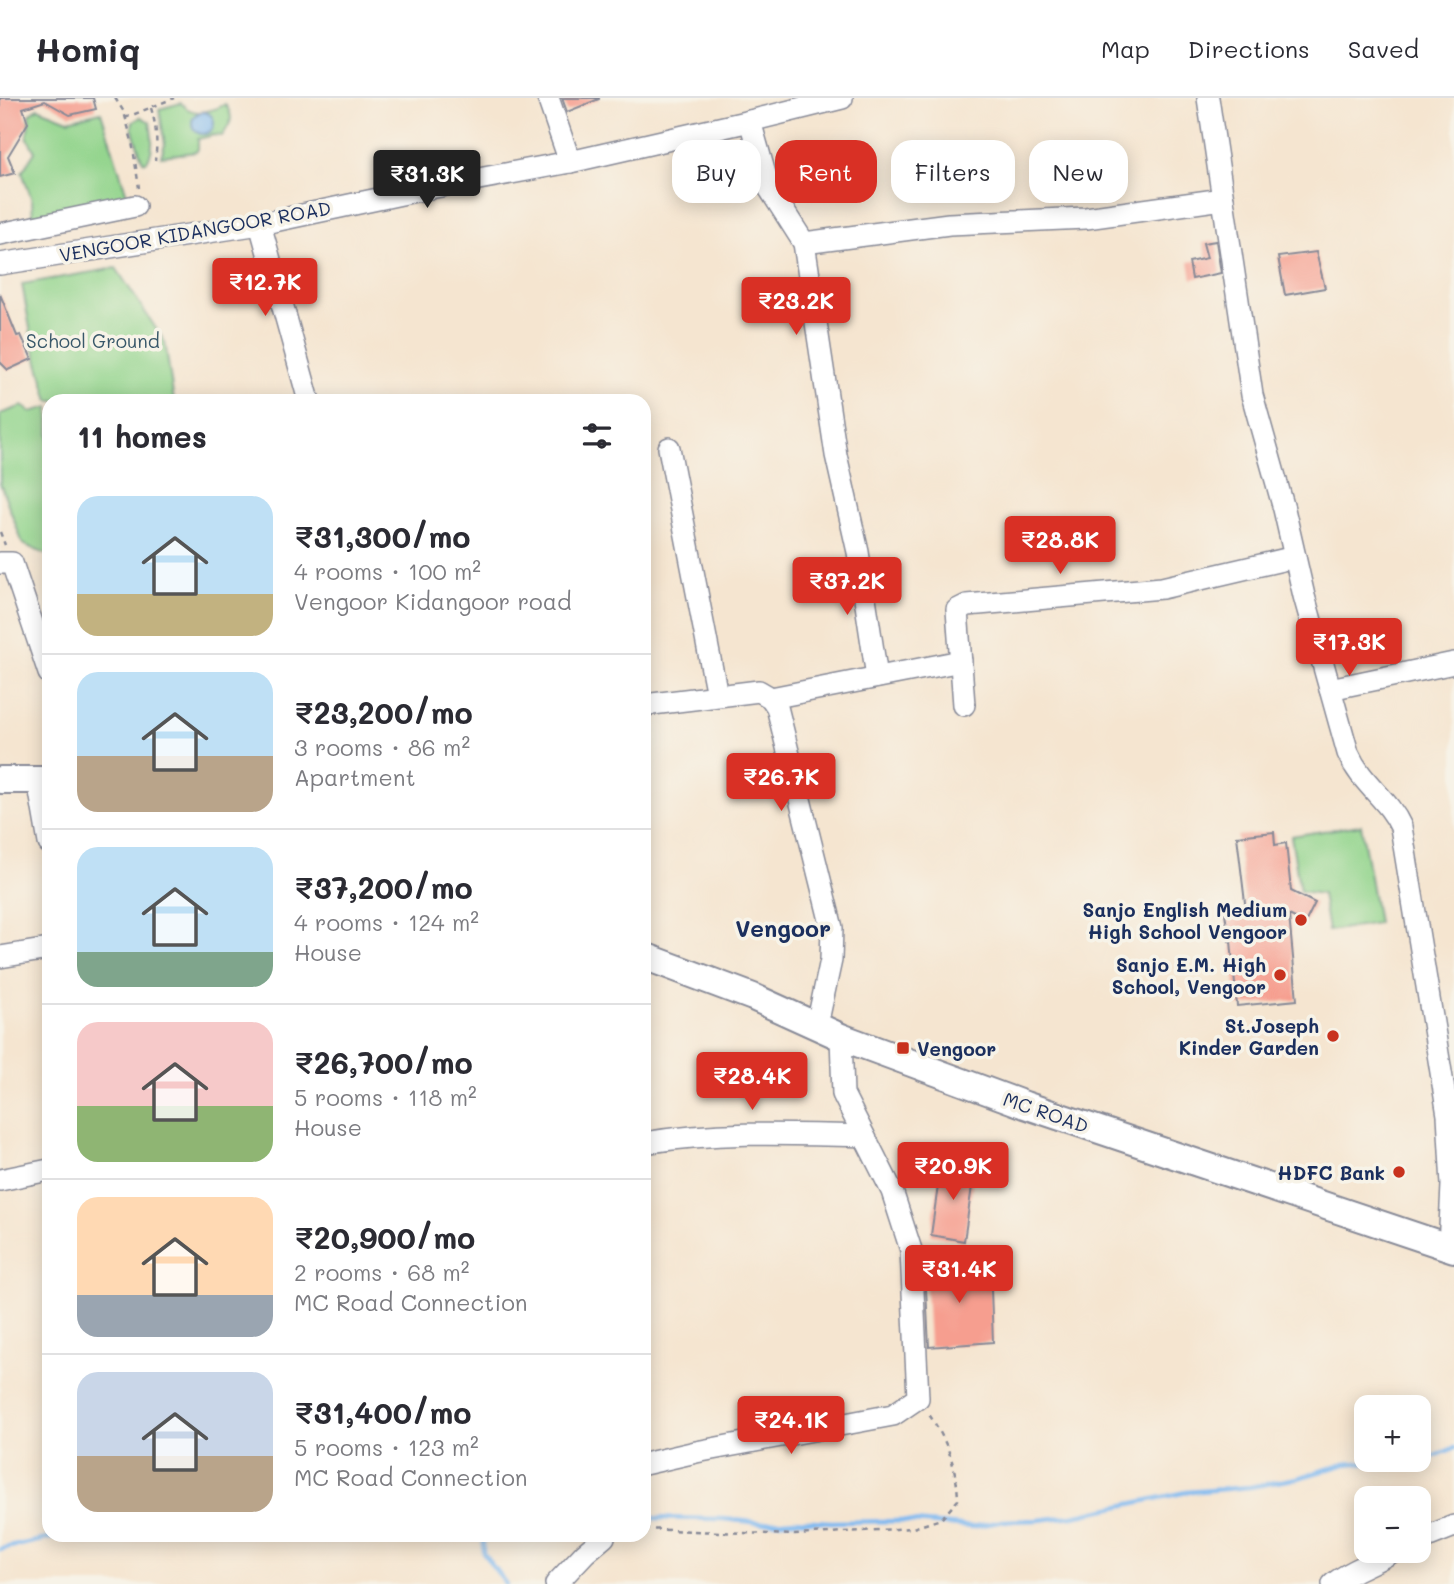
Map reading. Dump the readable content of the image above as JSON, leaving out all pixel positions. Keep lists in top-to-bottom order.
{
  "streets": {
    "main road": ["MC ROAD"],
    "street": ["VENGOOR KIDANGOOR ROAD"]
  },
  "districts": ["Vengoor"],
  "parks": ["School Ground"],
  "places": {
    "other": [
      "Sanjo English Medium High School Vengoor",
      "Sanjo E.M. High School, Vengoor",
      "St.Joseph Kinder Garden",
      "HDFC Bank"
    ],
    "transit": ["Vengoor"]
  },
  "page": {
    "header": "Homiq",
    "nav": ["Map", "Directions", "Saved"],
    "chip": [
      "Buy",
      "Rent",
      "Filters",
      "New"
    ],
    "price": [
      "₹31.3K",
      "₹12.7K",
      "₹23.2K",
      "₹28.8K",
      "₹37.2K",
      "₹17.3K",
      "₹26.7K",
      "₹28.4K",
      "₹20.9K",
      "₹31.4K",
      "₹24.1K"
    ],
    "heading": "11 homes",
    "list": [
      {
        "name": "₹31,300/mo",
        "note": "4 rooms · 100 m² · Vengoor Kidangoor road"
      },
      {
        "name": "₹23,200/mo",
        "note": "3 rooms · 86 m² · Apartment"
      },
      {
        "name": "₹37,200/mo",
        "note": "4 rooms · 124 m² · House"
      },
      {
        "name": "₹26,700/mo",
        "note": "5 rooms · 118 m² · House"
      },
      {
        "name": "₹20,900/mo",
        "note": "2 rooms · 68 m² · MC Road Connection"
      },
      {
        "name": "₹31,400/mo",
        "note": "5 rooms · 123 m² · MC Road Connection"
      }
    ],
    "map_buttons": ["+", "−"]
  }
}
